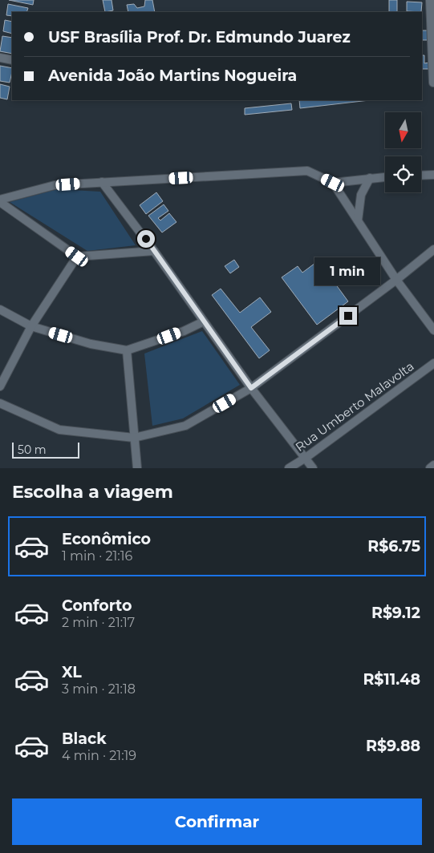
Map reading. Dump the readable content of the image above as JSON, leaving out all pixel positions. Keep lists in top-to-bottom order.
{
  "streets": {
    "street": ["Rua Umberto Malavolta"]
  },
  "scale_bar": "50 m",
  "north": "bottom",
  "page": {
    "banner": ["USF Brasília Prof. Dr. Edmundo Juarez", "Avenida João Martins Nogueira"],
    "bubble": "1 min",
    "scale": "50 m",
    "heading": "Escolha a viagem",
    "list": [
      {
        "name": "Econômico",
        "note": "1 min · 21:16",
        "value": "R$6.75"
      },
      {
        "name": "Conforto",
        "note": "2 min · 21:17",
        "value": "R$9.12"
      },
      {
        "name": "XL",
        "note": "3 min · 21:18",
        "value": "R$11.48"
      },
      {
        "name": "Black",
        "note": "4 min · 21:19",
        "value": "R$9.88"
      }
    ],
    "buttons": "Confirmar"
  }
}
